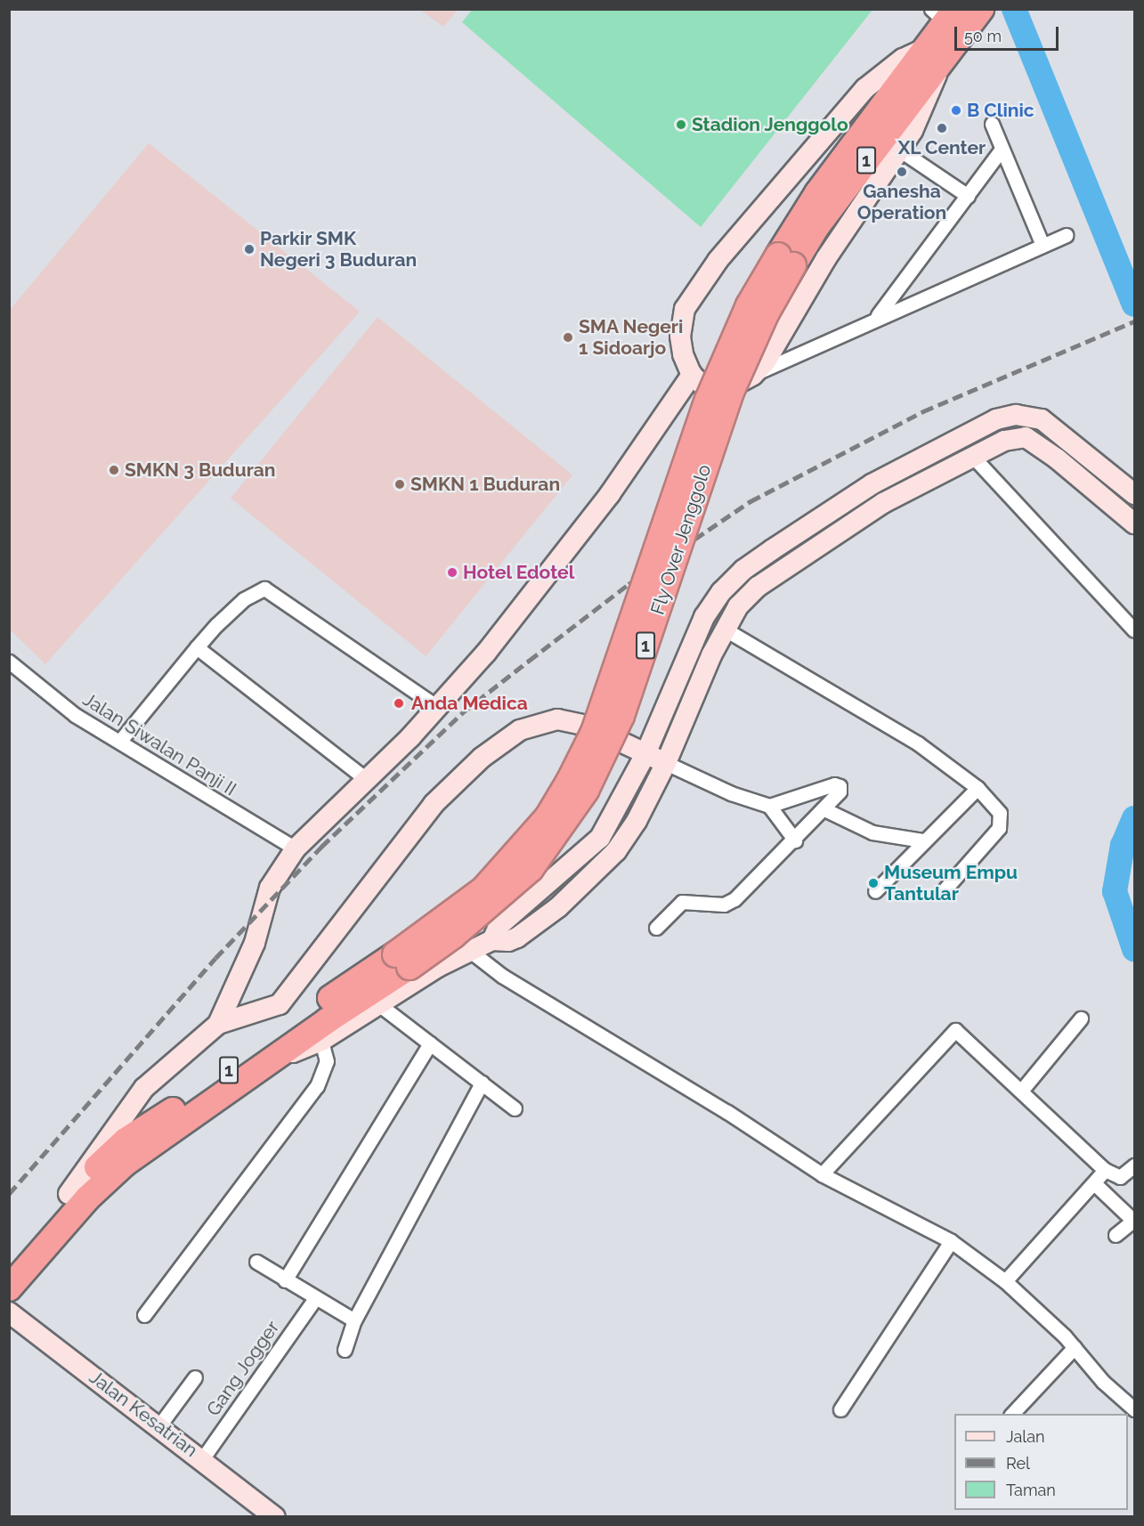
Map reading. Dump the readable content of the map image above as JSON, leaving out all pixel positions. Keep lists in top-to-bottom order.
{
  "streets": {
    "highway": ["1", "Fly Over Jenggolo"],
    "street": ["Jalan Siwalan Panji II", "Gang Jogger", "Jalan Kesatrian"]
  },
  "crossings": [
    ["1", "Fly Over Jenggolo"],
    ["Gang Jogger", "Jalan Kesatrian"]
  ],
  "places": [
    "B Clinic",
    "Stadion Jenggolo",
    "XL Center",
    "Ganesha Operation",
    "Parkir SMK Negeri 3 Buduran",
    "SMA Negeri 1 Sidoarjo",
    "SMKN 3 Buduran",
    "SMKN 1 Buduran",
    "Hotel Edotel",
    "Anda Medica",
    "Museum Empu Tantular"
  ],
  "legend": ["Jalan", "Rel", "Taman"],
  "scale_bar": "50 m"
}
